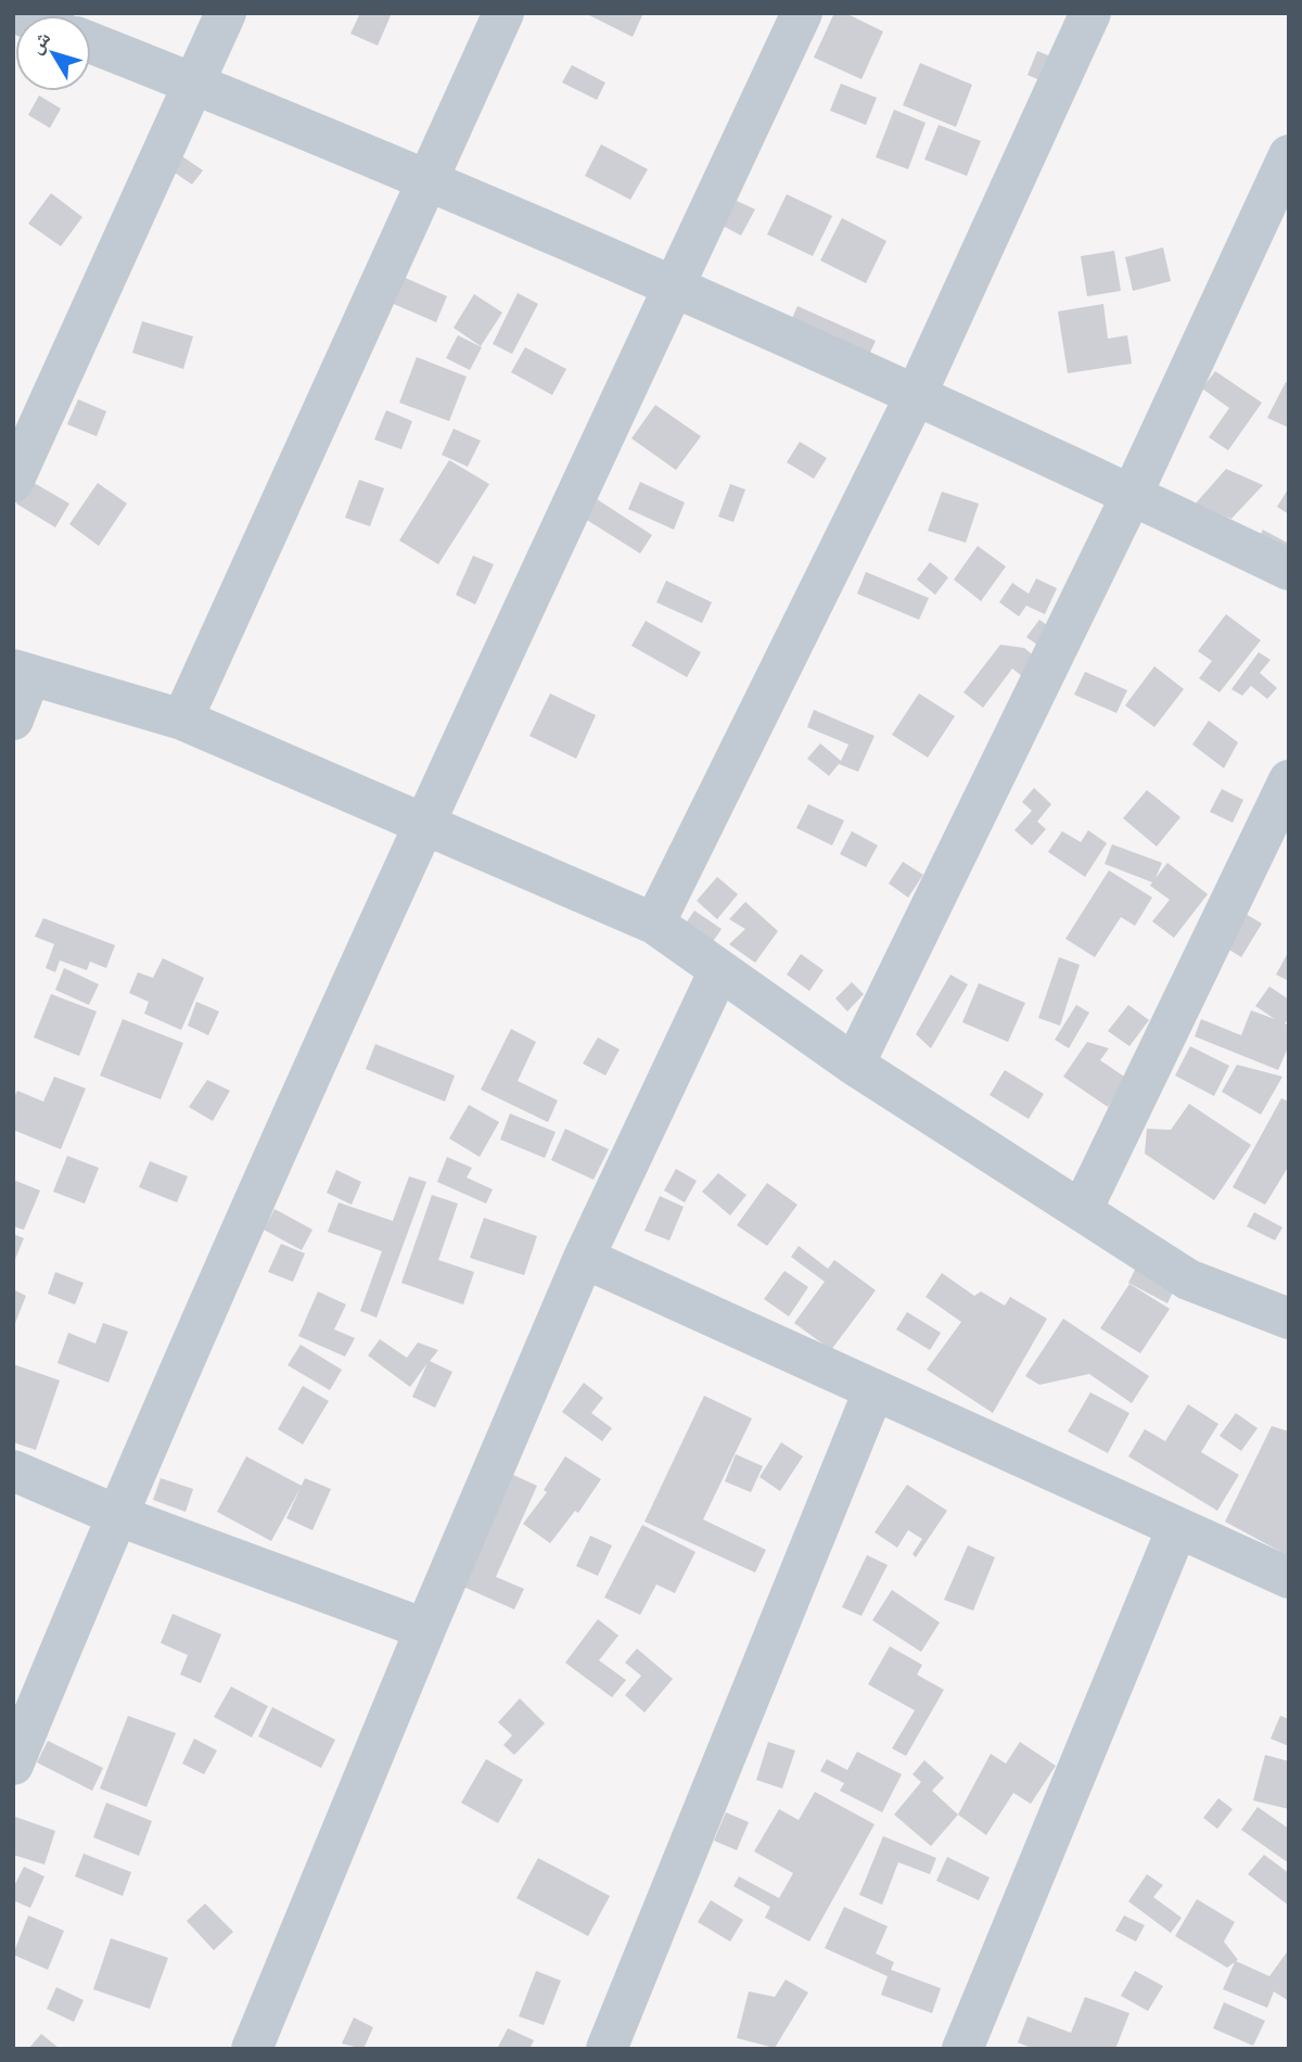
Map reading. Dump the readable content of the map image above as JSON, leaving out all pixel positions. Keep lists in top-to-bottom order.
{
  "north": "top left"
}
